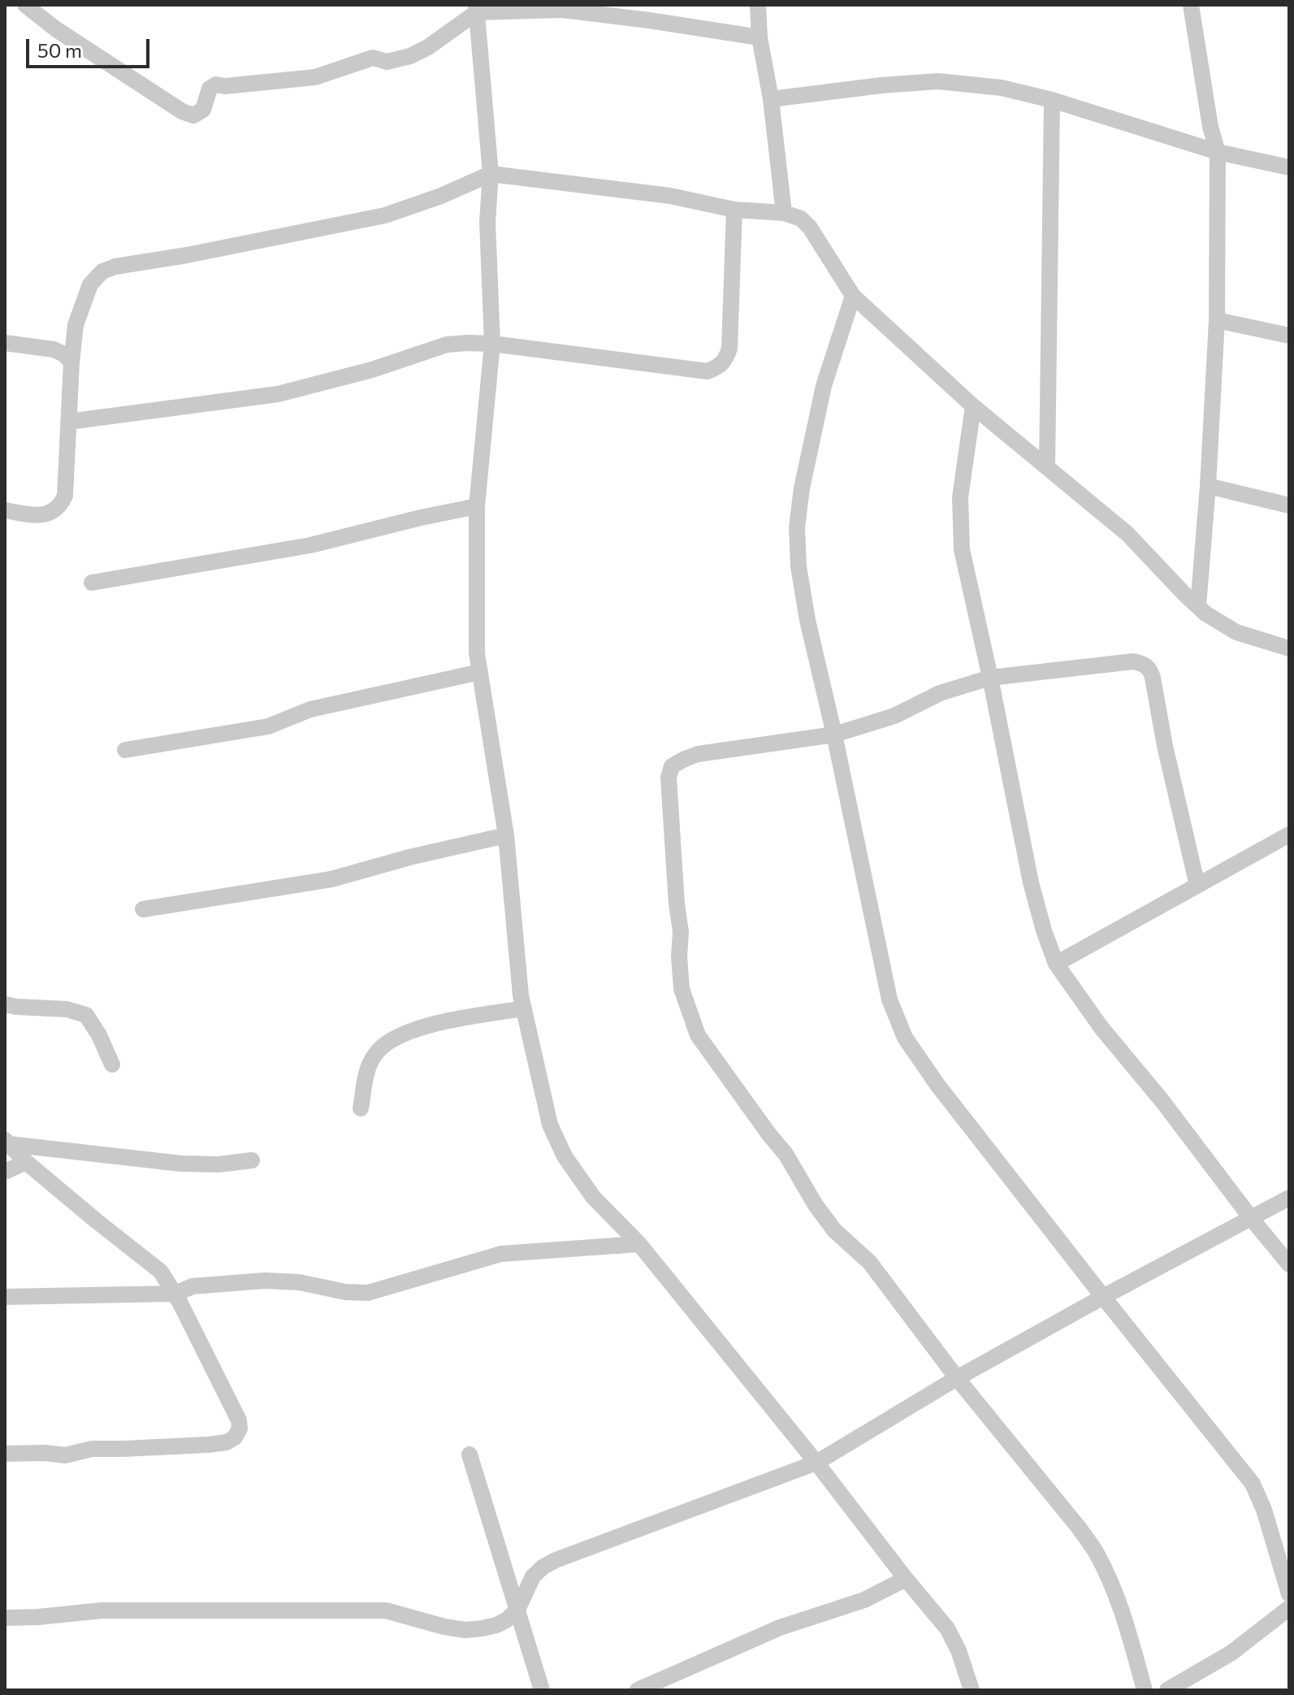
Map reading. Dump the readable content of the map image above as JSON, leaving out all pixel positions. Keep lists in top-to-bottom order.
{
  "scale_bar": "50 m"
}
